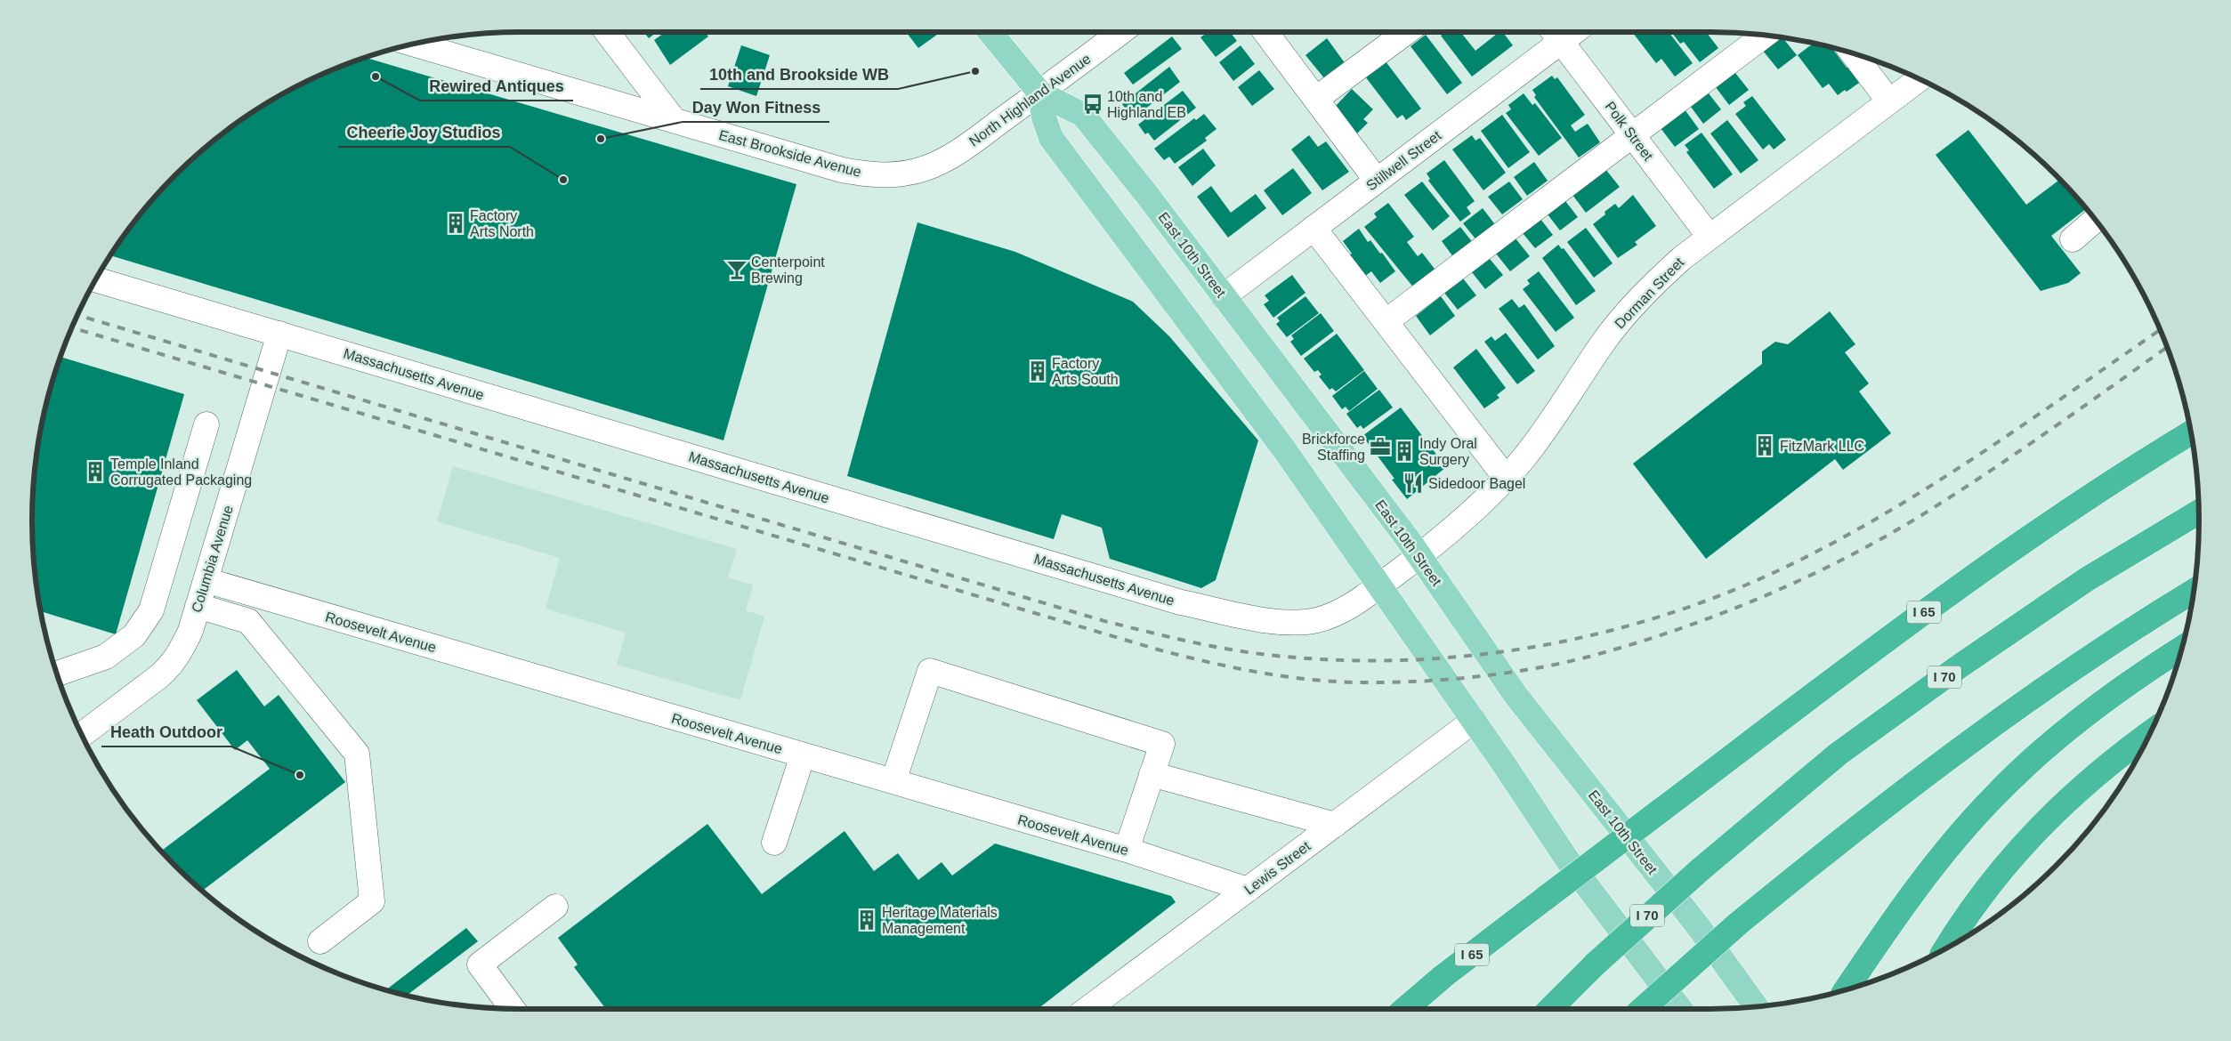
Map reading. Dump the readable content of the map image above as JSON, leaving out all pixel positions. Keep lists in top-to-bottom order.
{
  "streets": {
    "highway": ["I 65", "I 70"],
    "main road": ["East 10th Street"],
    "street": [
      "North Highland Avenue",
      "Polk Street",
      "East Brookside Avenue",
      "Stillwell Street",
      "Dorman Street",
      "Massachusetts Avenue",
      "Columbia Avenue",
      "Roosevelt Avenue",
      "Lewis Street"
    ]
  },
  "crossings": [
    ["North Highland Avenue", "East Brookside Avenue"],
    ["North Highland Avenue", "East 10th Street"],
    ["Polk Street", "Stillwell Street"],
    ["Polk Street", "Dorman Street"],
    ["Stillwell Street", "East 10th Street"],
    ["East 10th Street", "Dorman Street"],
    ["East 10th Street", "Massachusetts Avenue"],
    ["Dorman Street", "Massachusetts Avenue"],
    ["Massachusetts Avenue", "Columbia Avenue"],
    ["Columbia Avenue", "Roosevelt Avenue"],
    ["Roosevelt Avenue", "Lewis Street"]
  ],
  "places": {
    "other": [
      "10th and Brookside WB",
      "Rewired Antiques",
      "Day Won Fitness",
      "Cheerie Joy Studios",
      "Heath Outdoor"
    ],
    "bus stop": ["10th and Highland EB"],
    "building": [
      "Factory Arts North",
      "Factory Arts South",
      "FitzMark LLC",
      "Indy Oral Surgery",
      "Temple Inland Corrugated Packaging",
      "Heritage Materials Management"
    ],
    "bar": ["Centerpoint Brewing"],
    "office": ["Brickforce Staffing"],
    "restaurant": ["Sidedoor Bagel"]
  }
}
